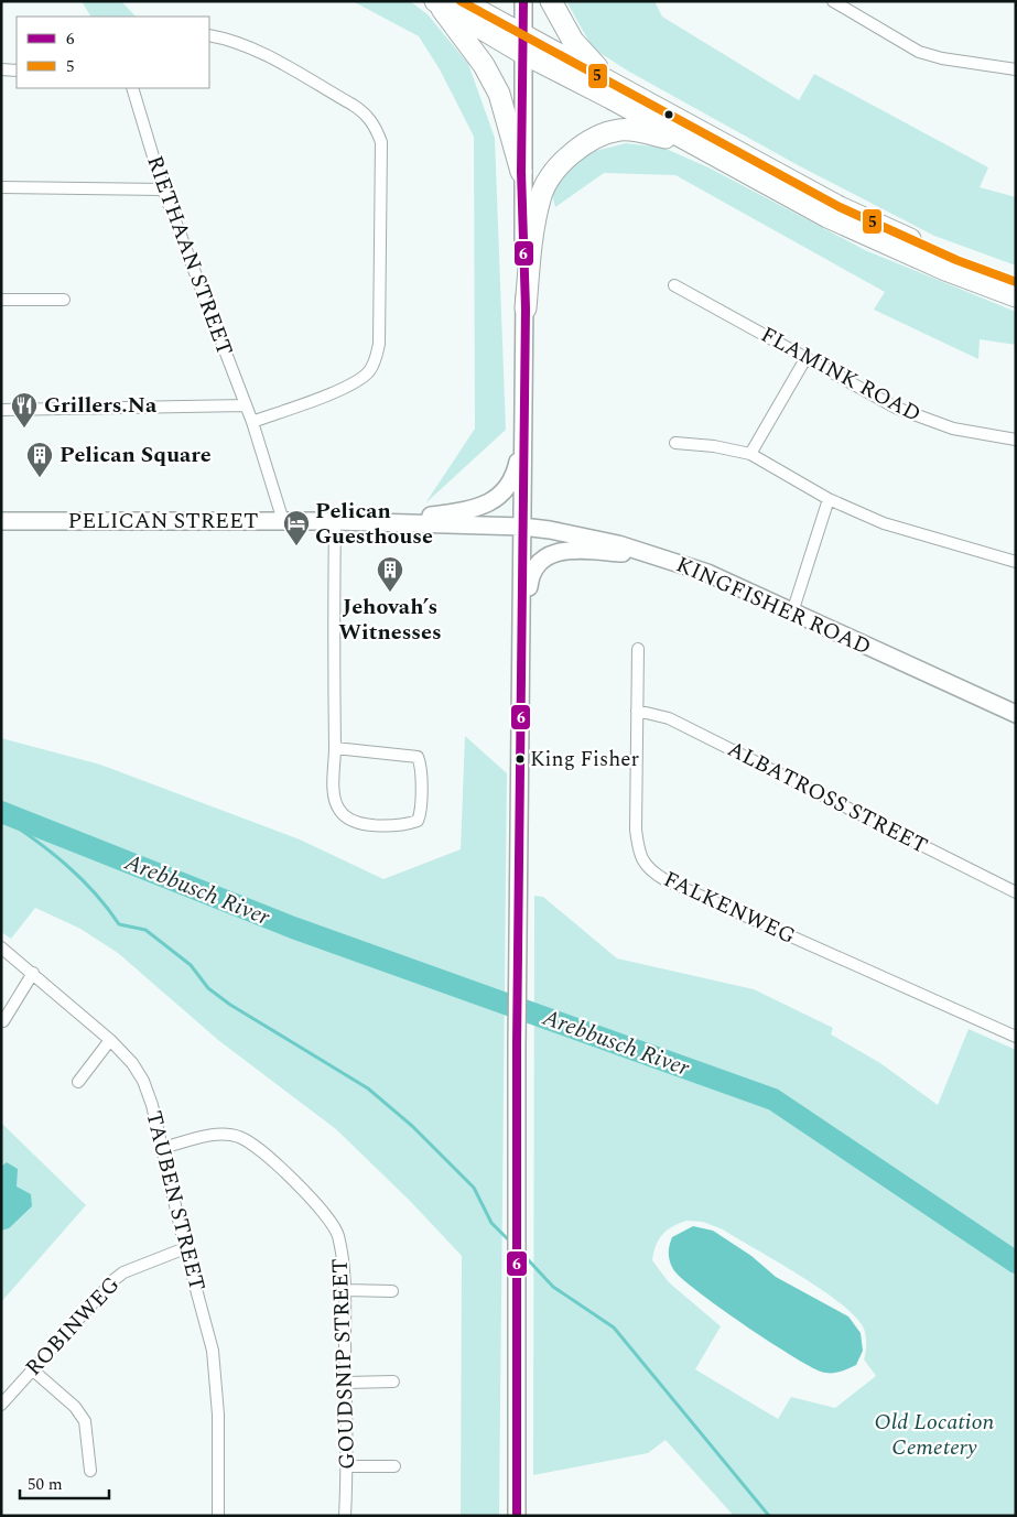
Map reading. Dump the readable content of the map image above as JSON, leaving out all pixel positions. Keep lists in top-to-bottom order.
{
  "streets": {
    "main road": ["PELICAN STREET", "KINGFISHER ROAD"],
    "street": [
      "RIETHAAN STREET",
      "FLAMINK ROAD",
      "ALBATROSS STREET",
      "FALKENWEG",
      "TAUBEN STREET",
      "ROBINWEG",
      "GOUDSNIP STREET"
    ]
  },
  "crossings": [
    ["RIETHAAN STREET", "PELICAN STREET"],
    ["PELICAN STREET", "KINGFISHER ROAD"],
    ["ALBATROSS STREET", "FALKENWEG"],
    ["TAUBEN STREET", "ROBINWEG"],
    ["TAUBEN STREET", "GOUDSNIP STREET"]
  ],
  "water": ["Arebbusch River"],
  "parks": ["Old Location Cemetery"],
  "places": {
    "restaurant": ["Grillers.Na"],
    "building": ["Pelican Square", "Jehovah’s Witnesses"],
    "hotel": ["Pelican Guesthouse"],
    "other": ["King Fisher"]
  },
  "lines": ["transit line 6", "transit line 5"],
  "legend": ["6", "5"],
  "scale_bar": "50 m"
}
